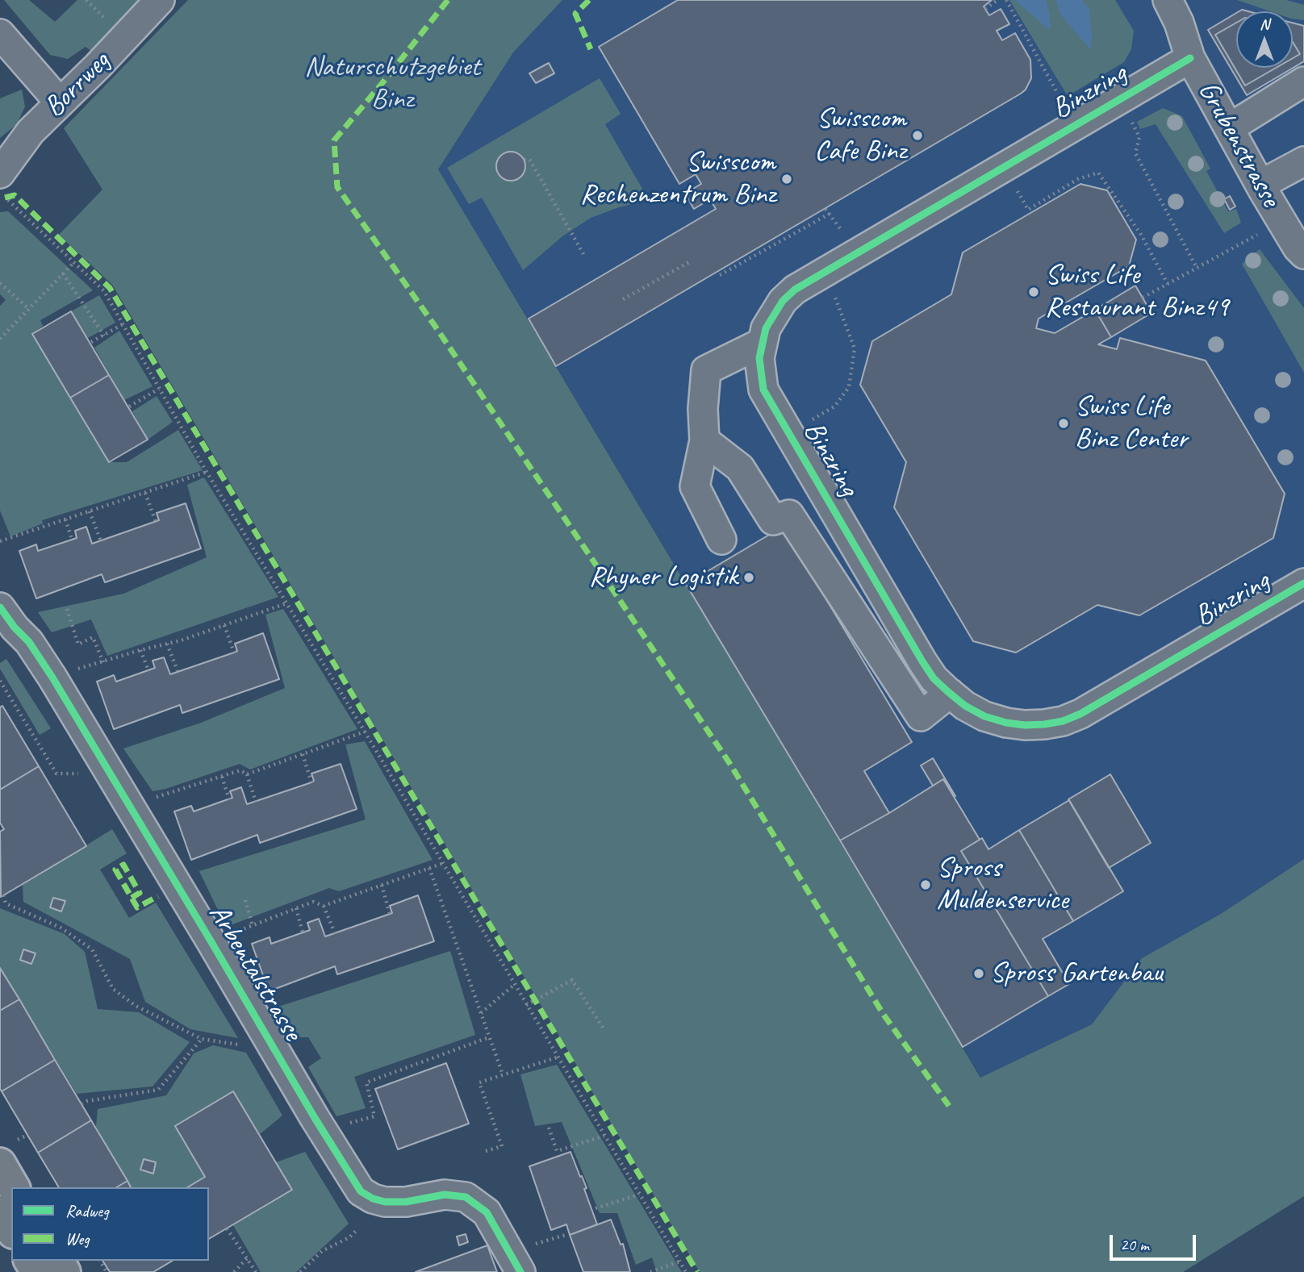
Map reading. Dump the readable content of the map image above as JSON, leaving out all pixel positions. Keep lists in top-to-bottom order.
{
  "streets": {
    "street": [
      "Borrweg",
      "Binzring",
      "Grubenstrasse",
      "Arbentalstrasse"
    ]
  },
  "crossings": [
    ["Binzring", "Grubenstrasse"]
  ],
  "parks": ["Naturschutzgebiet Binz"],
  "places": [
    "Swisscom Cafe Binz",
    "Swisscom Rechenzentrum Binz",
    "Swiss Life Restaurant Binz49",
    "Swiss Life Binz Center",
    "Rhyner Logistik",
    "Spross Muldenservice",
    "Spross Gartenbau"
  ],
  "legend": ["Radweg", "Weg"],
  "scale_bar": "20 m",
  "north": "top"
}
